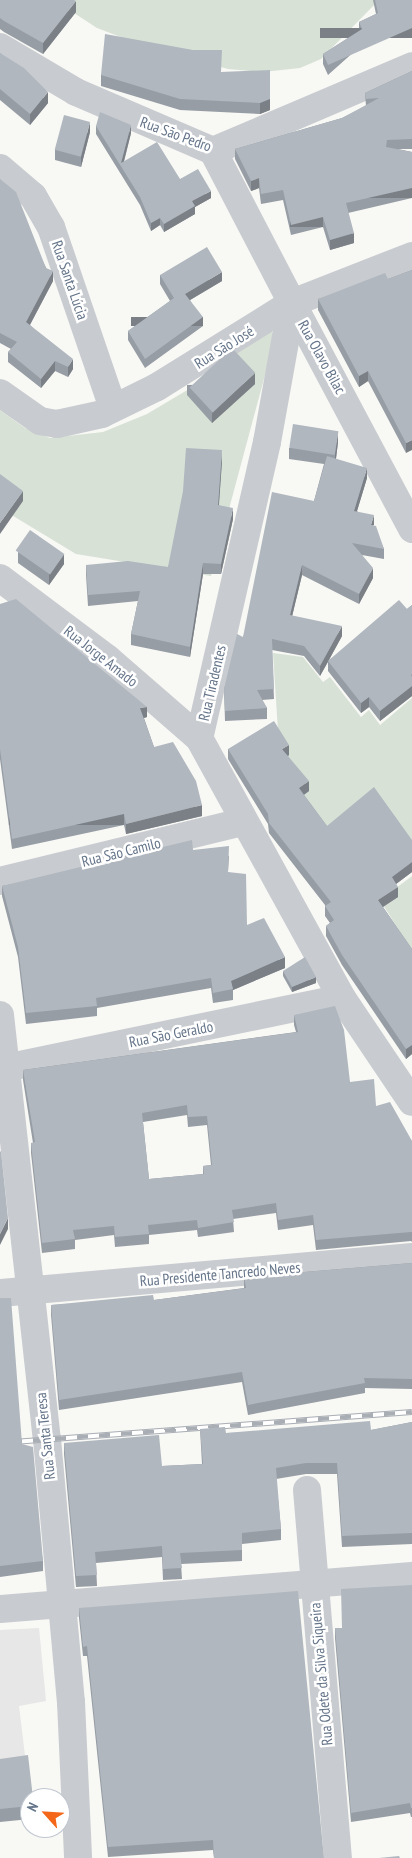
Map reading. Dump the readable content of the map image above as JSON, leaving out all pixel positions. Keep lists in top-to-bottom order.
{
  "streets": {
    "street": [
      "Rua São Pedro",
      "Rua Santa Lúcia",
      "Rua São José",
      "Rua Olavo Bilac",
      "Rua Jorge Amado",
      "Rua Tiradentes",
      "Rua São Camilo",
      "Rua São Geraldo",
      "Rua Presidente Tancredo Neves",
      "Rua Santa Teresa",
      "Rua Odete da Silva Siqueira"
    ]
  },
  "crossings": [
    ["Rua Santa Lúcia", "Rua São José"],
    ["Rua São José", "Rua Olavo Bilac"],
    ["Rua São José", "Rua Tiradentes"],
    ["Rua Olavo Bilac", "Rua Tiradentes"],
    ["Rua Jorge Amado", "Rua Tiradentes"],
    ["Rua Tiradentes", "Rua São Camilo"],
    ["Rua Tiradentes", "Rua São Geraldo"],
    ["Rua São Geraldo", "Rua Santa Teresa"],
    ["Rua Presidente Tancredo Neves", "Rua Santa Teresa"]
  ],
  "north": "top left"
}
